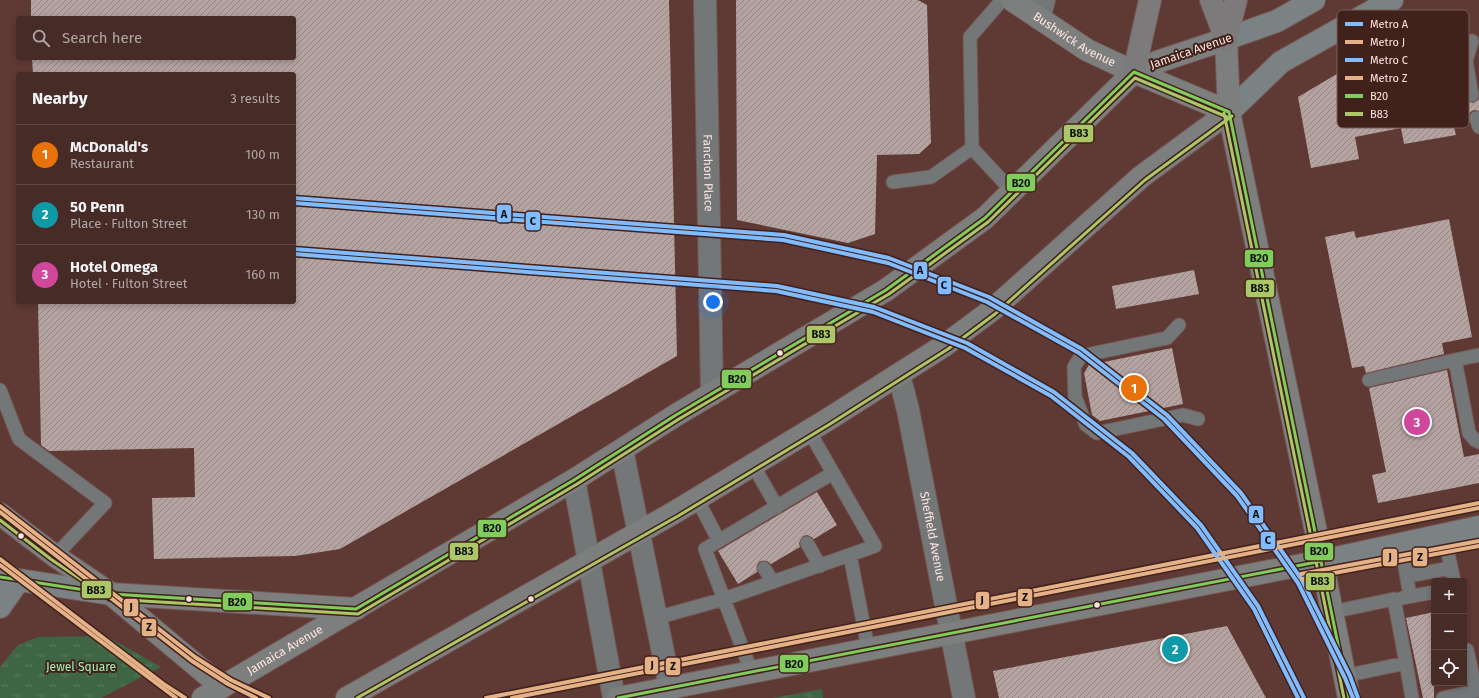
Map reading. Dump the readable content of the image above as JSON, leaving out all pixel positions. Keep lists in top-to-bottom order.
{
  "streets": {
    "main road": ["Bushwick Avenue", "Jamaica Avenue"],
    "street": ["Fanchon Place", "Sheffield Avenue"]
  },
  "crossings": [
    ["Bushwick Avenue", "Jamaica Avenue"],
    ["Jamaica Avenue", "Fanchon Place"]
  ],
  "parks": ["Jewel Square"],
  "lines": [
    "transit line B20",
    "transit line B83",
    "metro line A",
    "metro line C",
    "metro line J",
    "metro line Z"
  ],
  "legend": [
    "Metro A",
    "Metro J",
    "Metro C",
    "Metro Z",
    "B20",
    "B83"
  ],
  "page": {
    "search": "Search here",
    "heading": ["Nearby", "3 results"],
    "list": [
      {
        "mark": "1",
        "name": "McDonald's",
        "note": "Restaurant",
        "value": "100 m"
      },
      {
        "mark": "2",
        "name": "50 Penn",
        "note": "Place · Fulton Street",
        "value": "130 m"
      },
      {
        "mark": "3",
        "name": "Hotel Omega",
        "note": "Hotel · Fulton Street",
        "value": "160 m"
      }
    ],
    "pins": ["1", "3", "2"],
    "map_buttons": ["+", "−"]
  }
}
